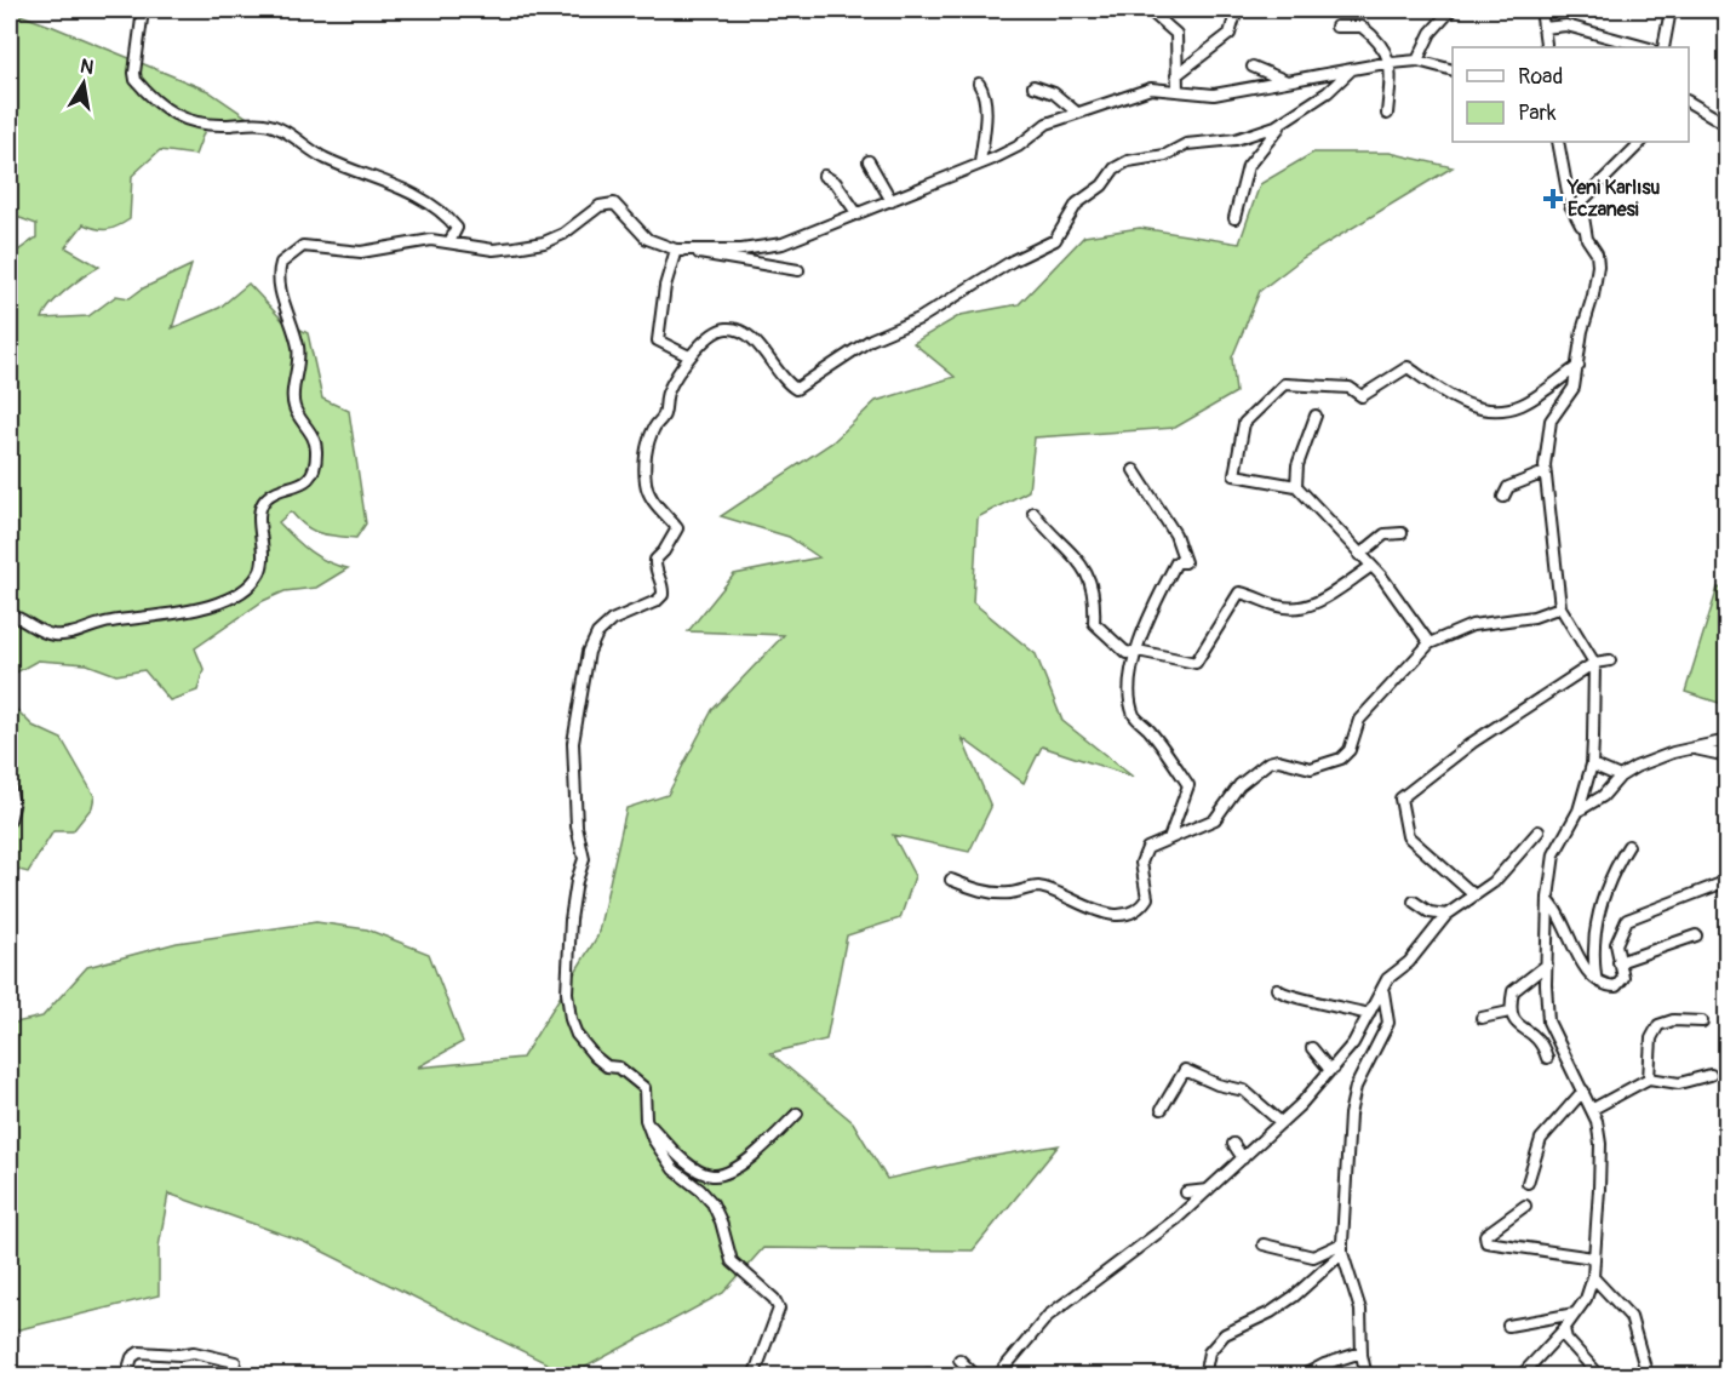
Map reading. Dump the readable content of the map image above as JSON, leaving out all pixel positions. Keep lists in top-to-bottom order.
{
  "places": {
    "health": ["Yeni Karlısu Eczanesi"]
  },
  "legend": ["Road", "Park"],
  "north": "top"
}
